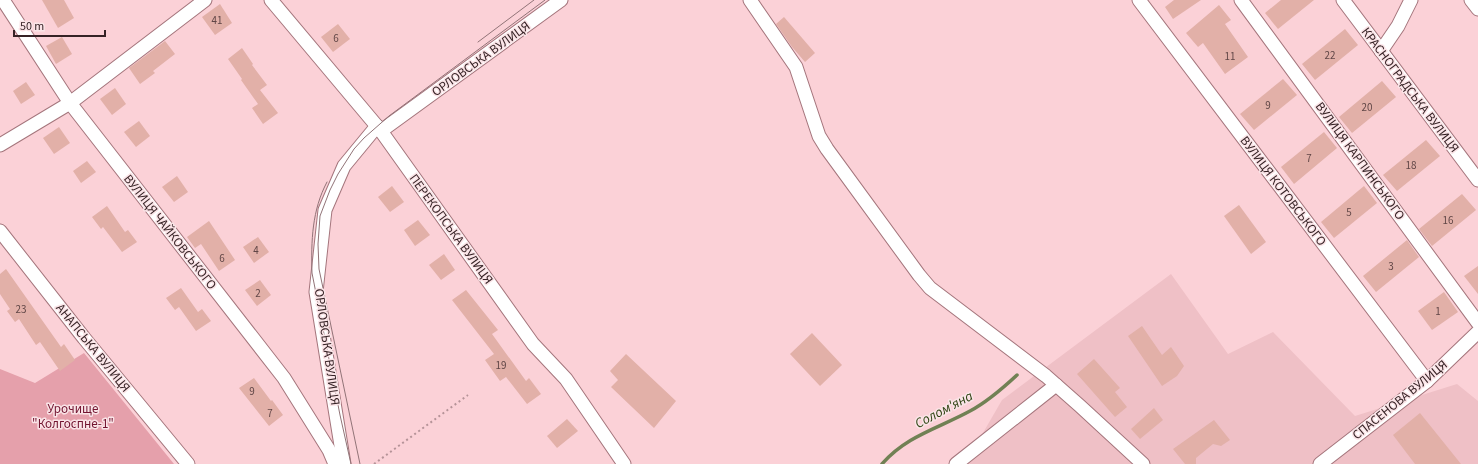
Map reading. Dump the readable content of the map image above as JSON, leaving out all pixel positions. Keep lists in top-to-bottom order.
{
  "streets": {
    "street": [
      "ОРЛОВСЬКА ВУЛИЦЯ",
      "КРАСНОГРАДСЬКА ВУЛИЦЯ",
      "ВУЛИЦЯ КАРПИНСЬКОГО",
      "ВУЛИЦЯ КОТОВСЬКОГО",
      "ПЕРЕКОПСЬКА ВУЛИЦЯ",
      "ВУЛИЦЯ ЧАЙКОВСЬКОГО",
      "АНАПСЬКА ВУЛИЦЯ",
      "СПАСЕНОВА ВУЛИЦЯ"
    ]
  },
  "crossings": [
    ["ОРЛОВСЬКА ВУЛИЦЯ", "ПЕРЕКОПСЬКА ВУЛИЦЯ"],
    ["ВУЛИЦЯ КОТОВСЬКОГО", "СПАСЕНОВА ВУЛИЦЯ"]
  ],
  "water": ["Солом'яна"],
  "parks": ["Урочище \"Колгоспне-1\""],
  "house_numbers": [
    "41",
    "6",
    "22",
    "11",
    "9",
    "20",
    "7",
    "18",
    "5",
    "16",
    "4",
    "6",
    "3",
    "2",
    "23",
    "1",
    "19",
    "9",
    "7"
  ],
  "scale_bar": "50 m"
}
